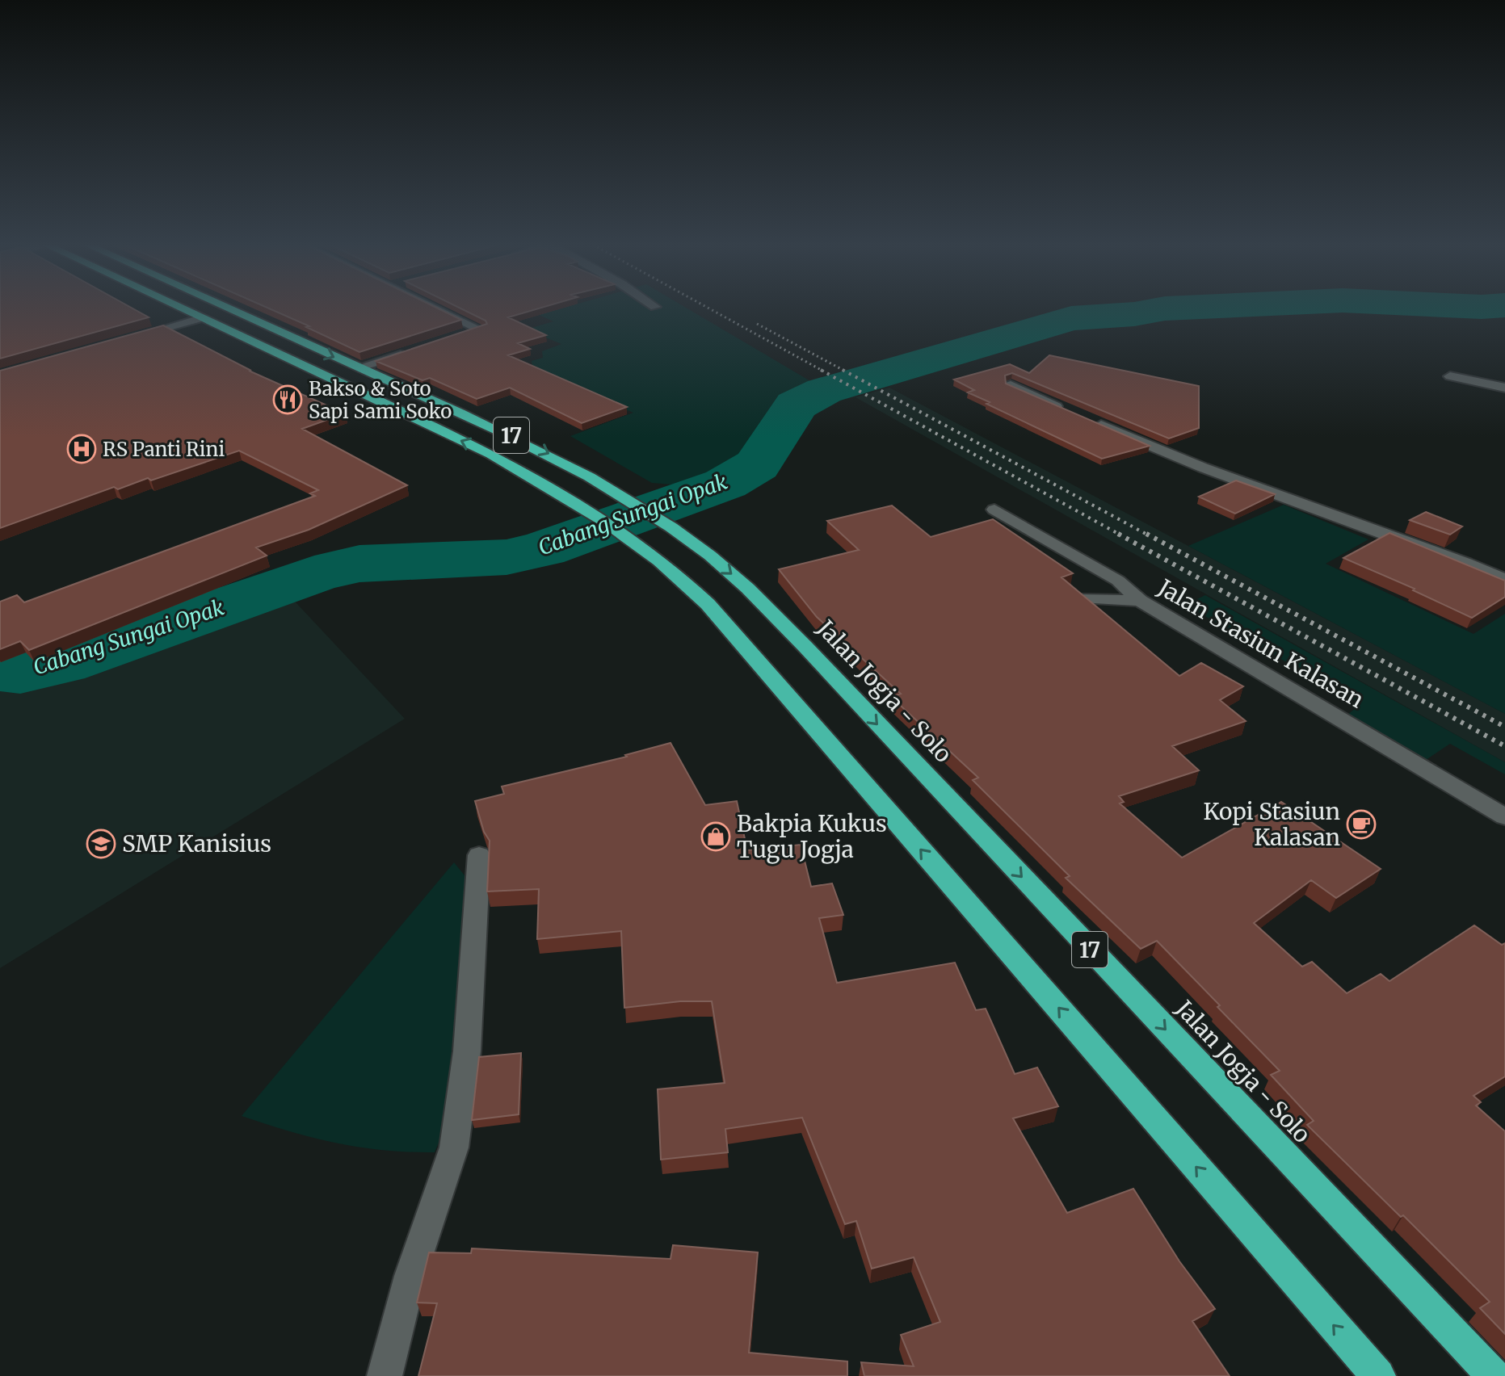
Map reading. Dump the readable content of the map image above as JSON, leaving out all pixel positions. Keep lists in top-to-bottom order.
{
  "streets": {
    "highway": ["17", "Jalan Jogja - Solo"],
    "street": ["Jalan Stasiun Kalasan"]
  },
  "water": ["Cabang Sungai Opak"],
  "places": {
    "restaurant": ["Bakso & Soto Sapi Sami Soko"],
    "hospital": ["RS Panti Rini"],
    "cafe": ["Kopi Stasiun Kalasan"],
    "shop": ["Bakpia Kukus Tugu Jogja"],
    "school or university": ["SMP Kanisius"]
  }
}
